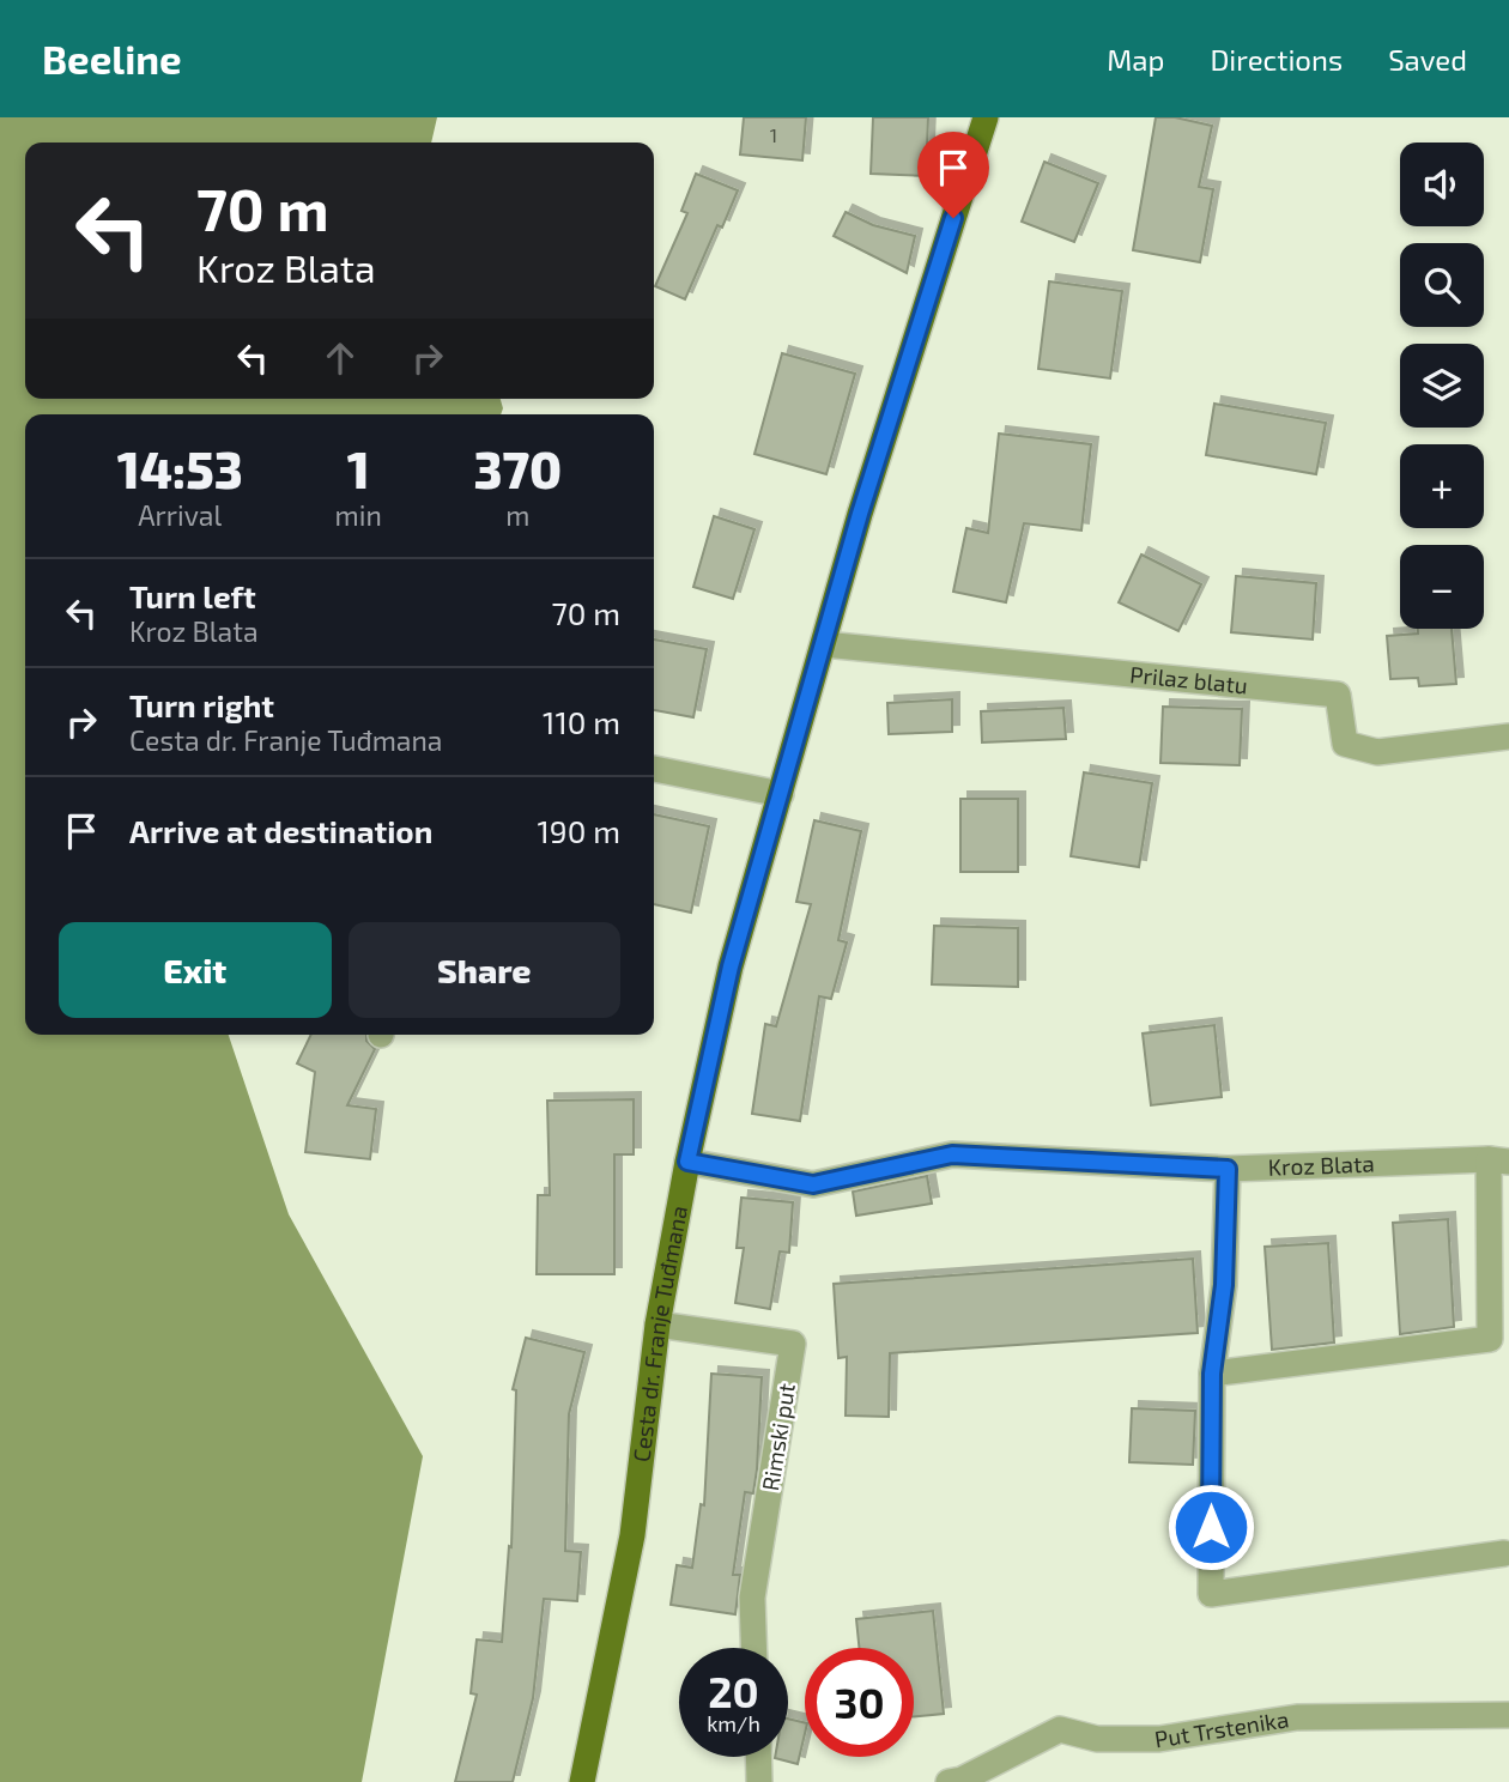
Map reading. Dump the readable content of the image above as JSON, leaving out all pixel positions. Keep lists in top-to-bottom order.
{
  "streets": {
    "main road": ["Cesta dr. Franje Tuđmana"],
    "street": [
      "Prilaz blatu",
      "Kroz Blata",
      "Rimski put",
      "Put Trstenika"
    ]
  },
  "crossings": [
    ["Prilaz blatu", "Cesta dr. Franje Tuđmana"],
    ["Kroz Blata", "Cesta dr. Franje Tuđmana"],
    ["Cesta dr. Franje Tuđmana", "Rimski put"]
  ],
  "house_numbers": ["1"],
  "page": {
    "header": "Beeline",
    "nav": ["Map", "Directions", "Saved"],
    "map_buttons": ["+", "−"],
    "turn": ["70 m", "Kroz Blata"],
    "eta": [
      "14:53",
      "Arrival",
      "1",
      "min",
      "370",
      "m"
    ],
    "list": [
      {
        "name": "Turn left",
        "note": "Kroz Blata",
        "value": "70 m"
      },
      {
        "name": "Turn right",
        "note": "Cesta dr. Franje Tuđmana",
        "value": "110 m"
      },
      {
        "name": "Arrive at destination",
        "value": "190 m"
      }
    ],
    "buttons": ["Exit", "Share"],
    "speed": "20 km/h",
    "limit": "30"
  }
}
